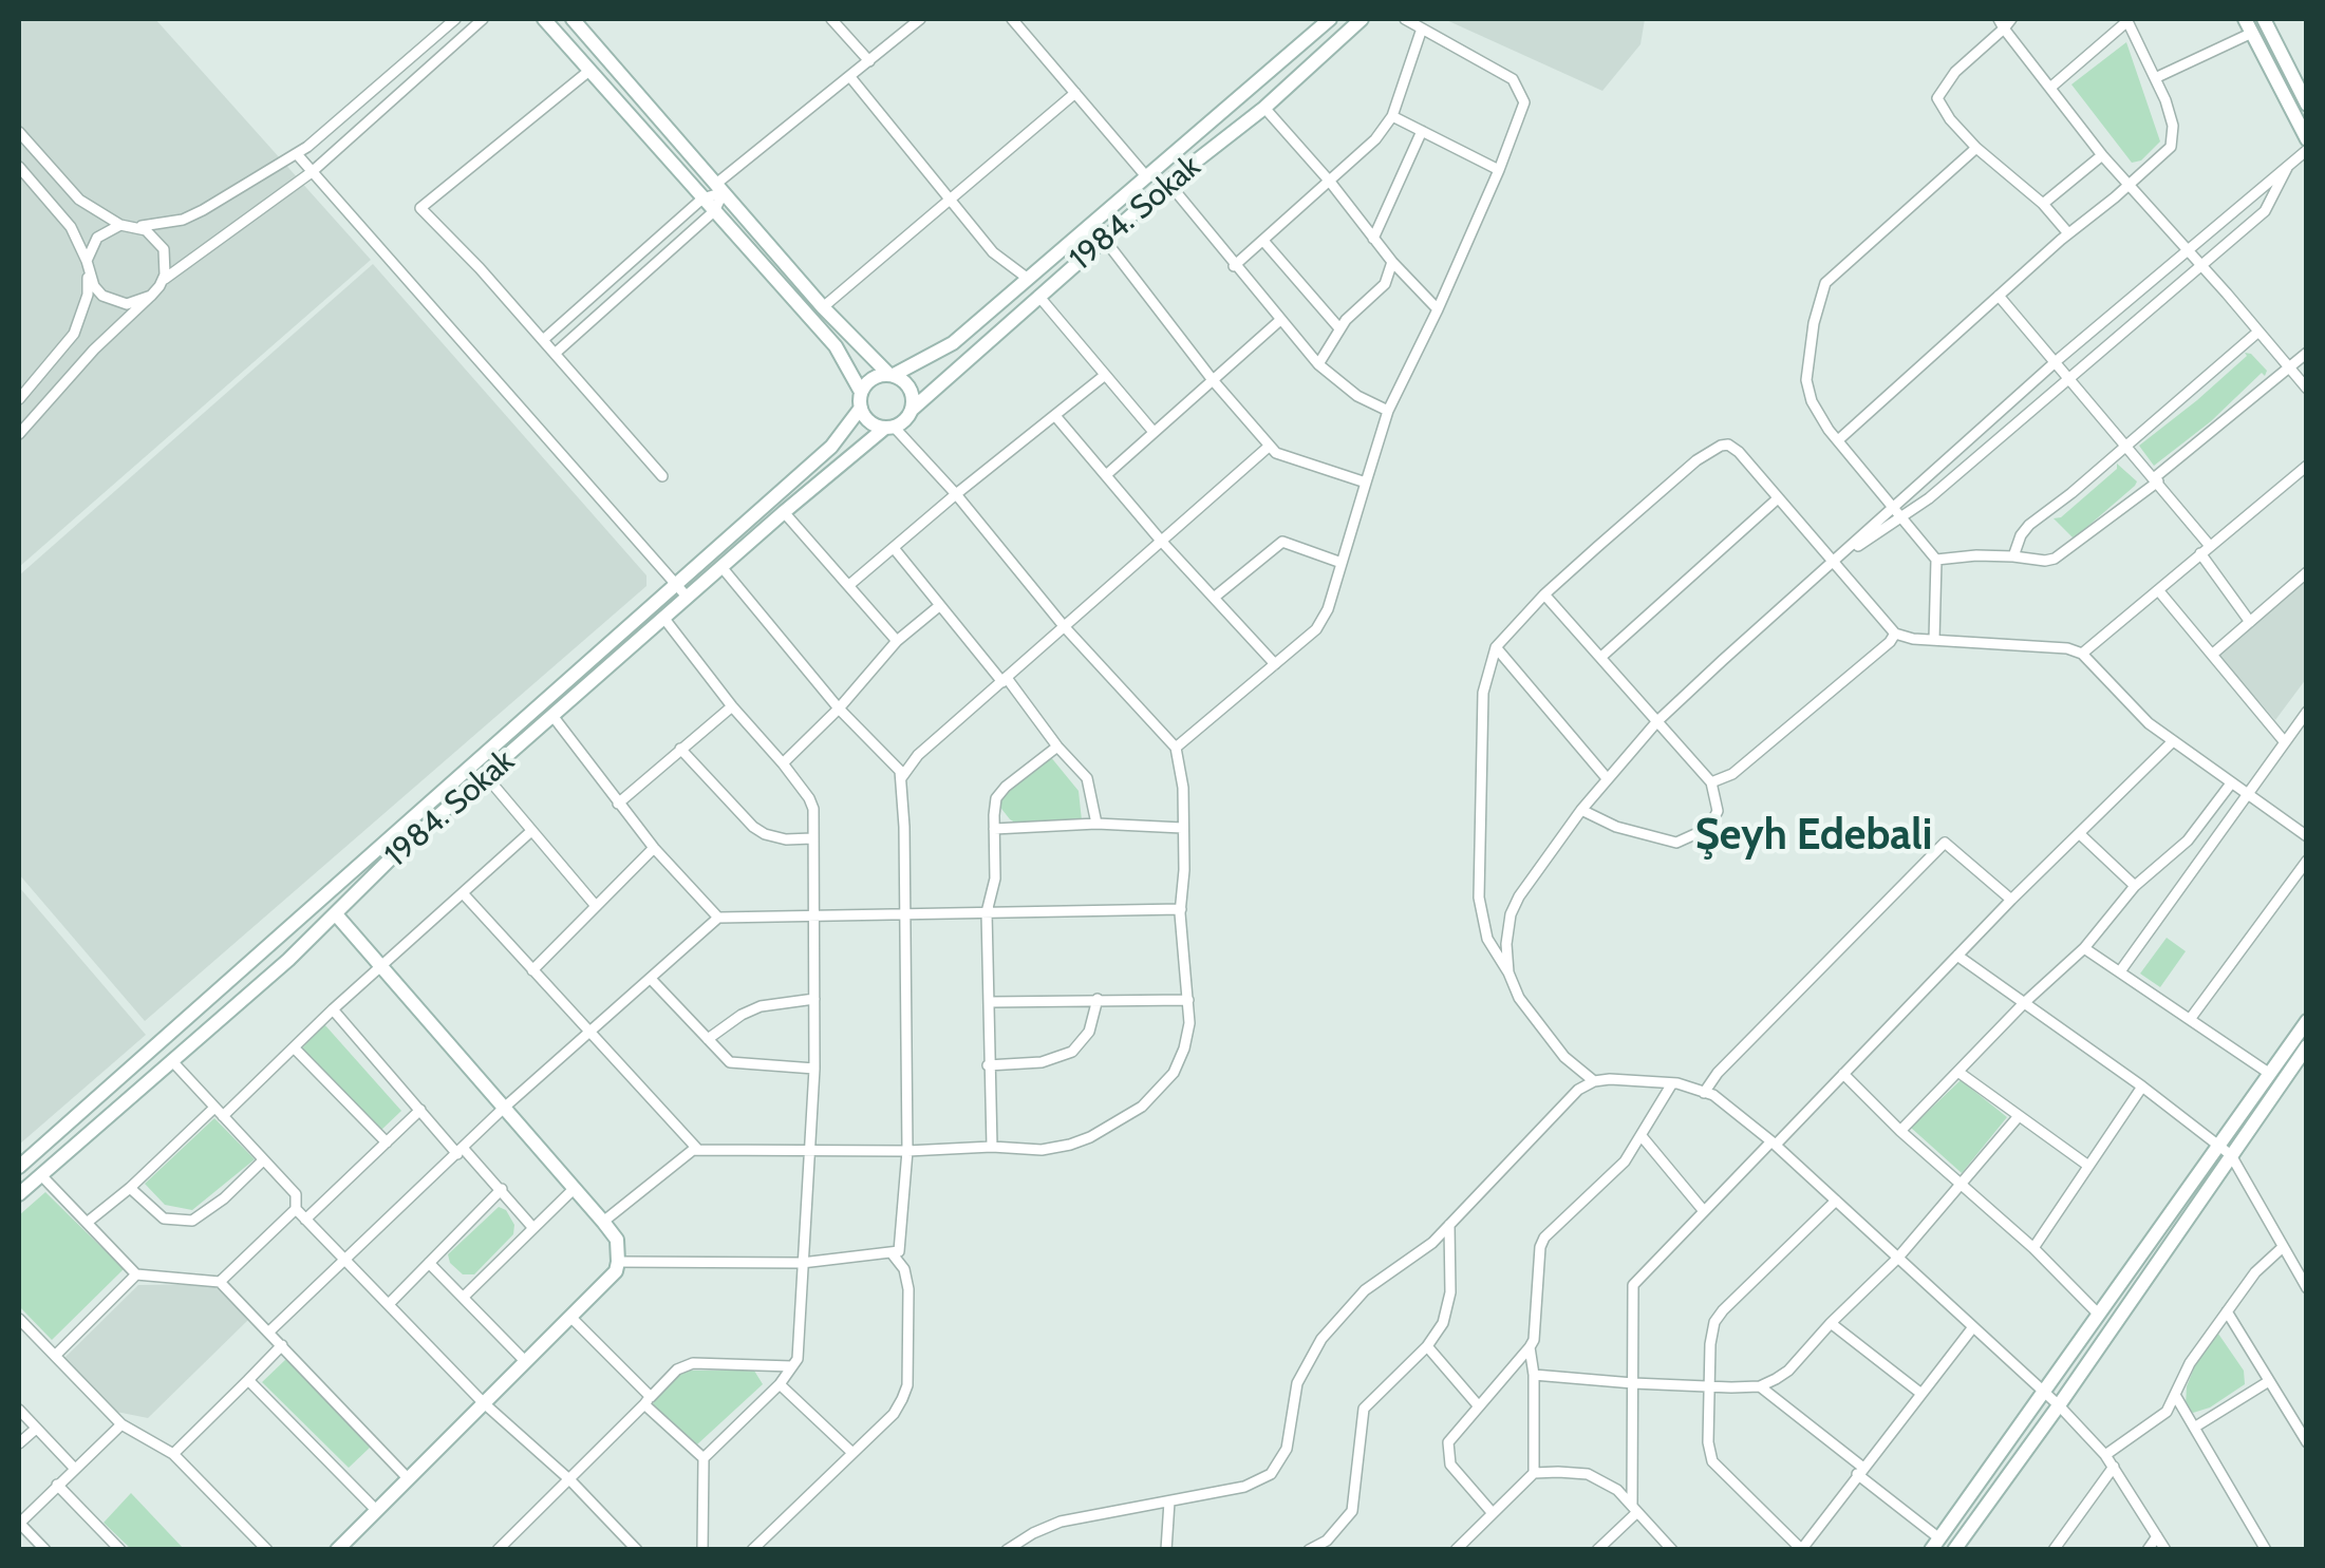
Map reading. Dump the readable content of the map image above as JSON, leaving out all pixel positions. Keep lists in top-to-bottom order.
{
  "streets": {
    "main road": ["1984. Sokak"]
  },
  "districts": ["Şeyh Edebali"]
}
